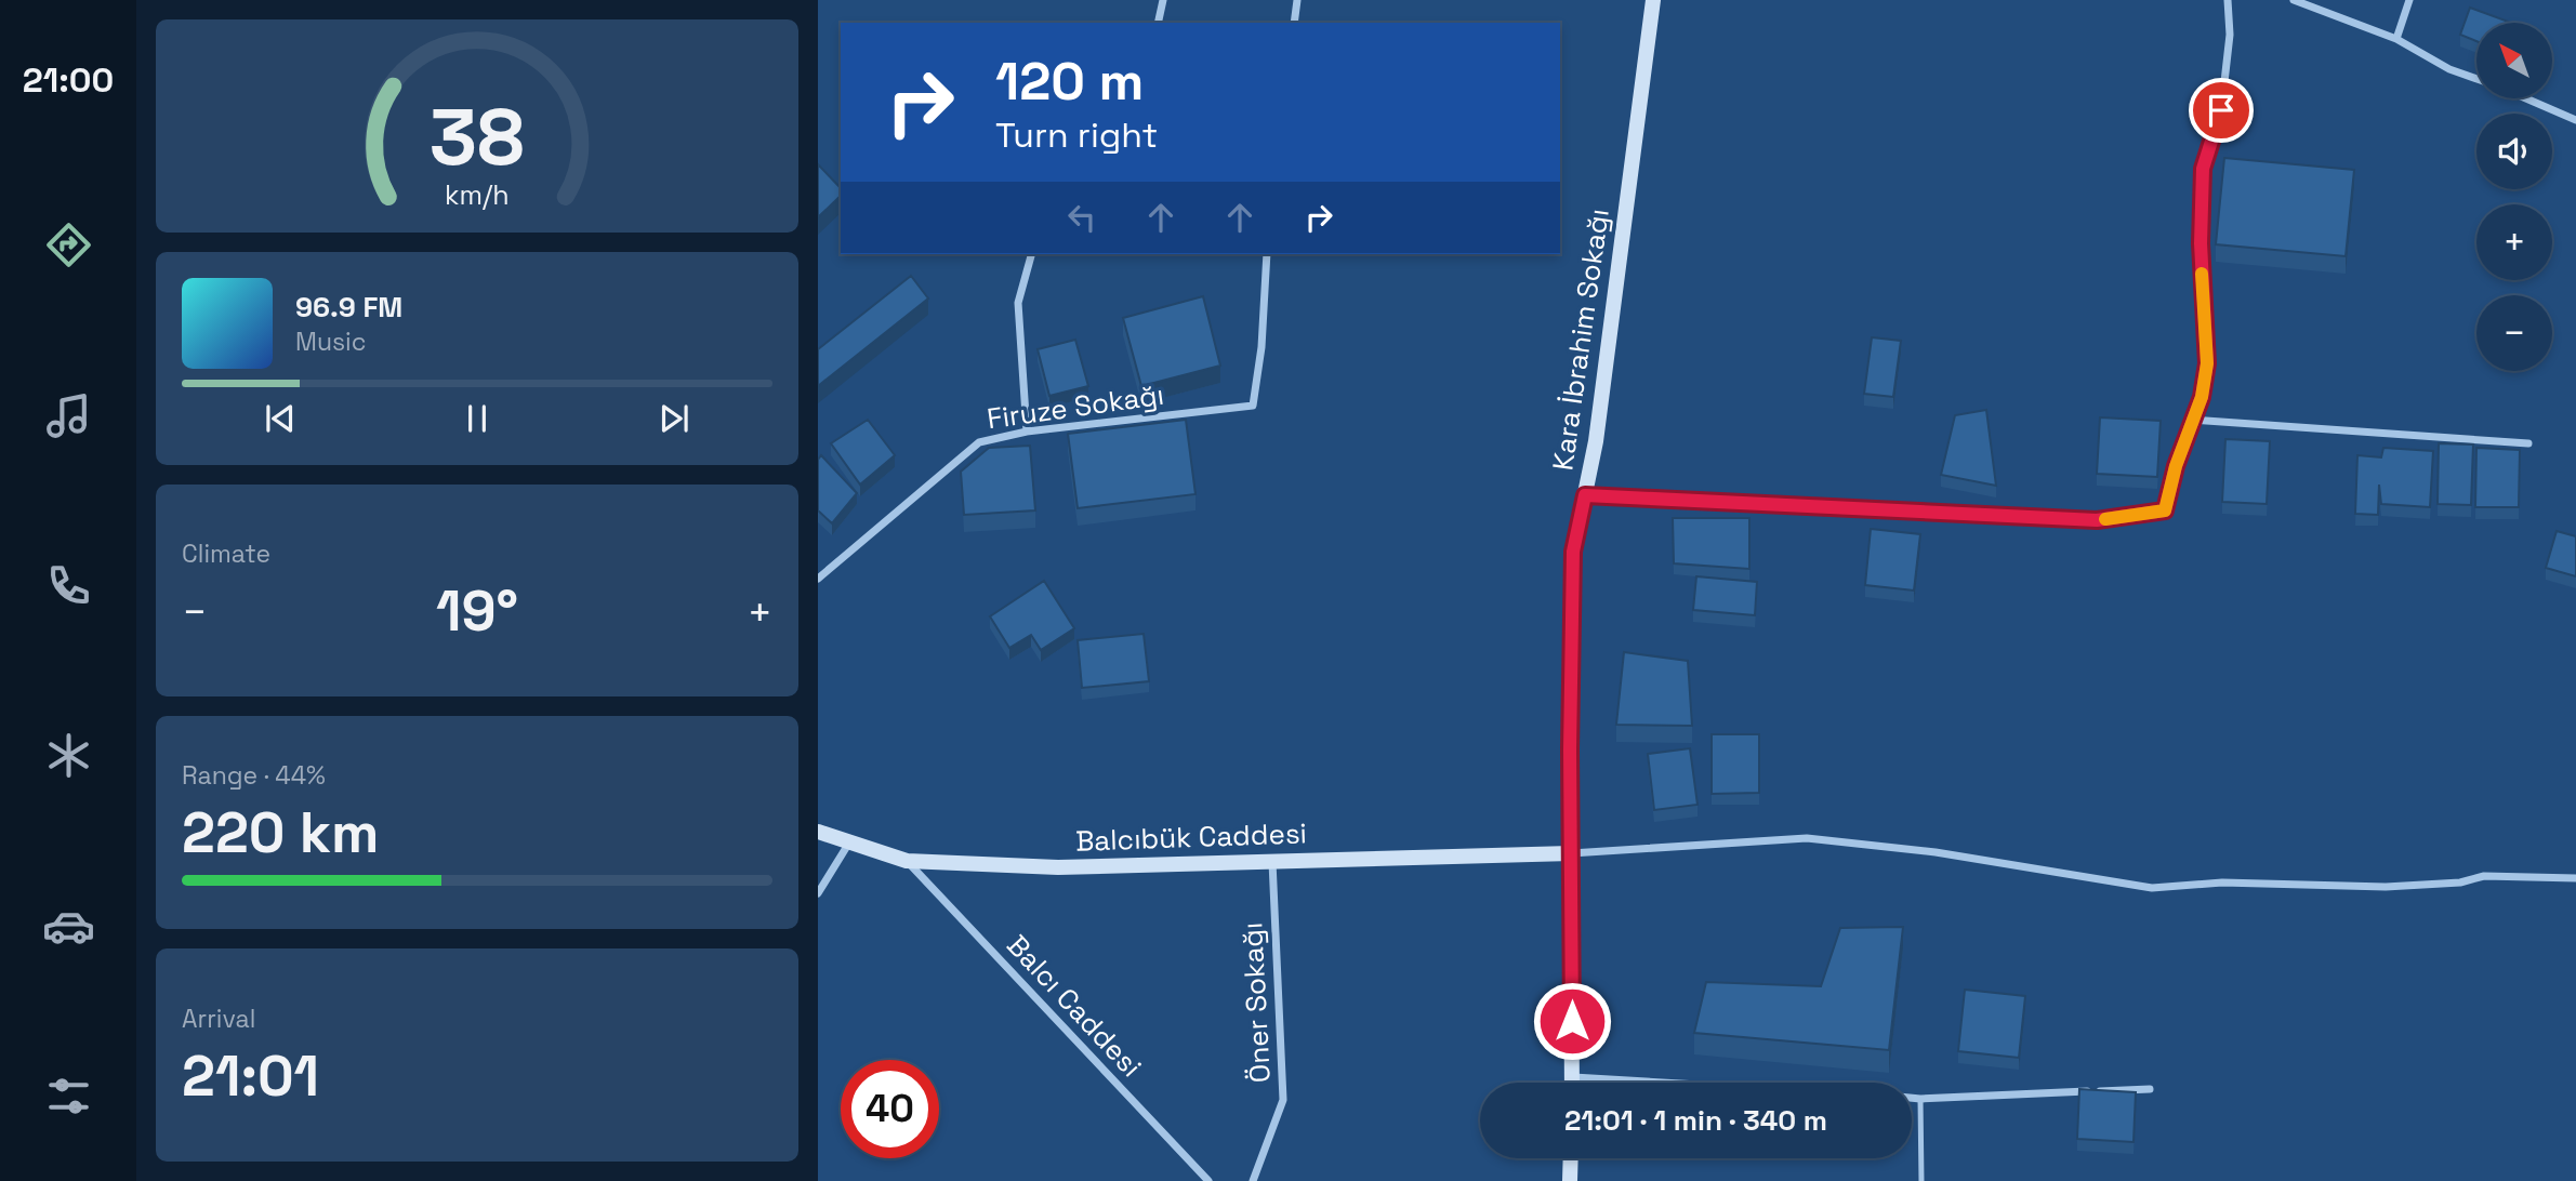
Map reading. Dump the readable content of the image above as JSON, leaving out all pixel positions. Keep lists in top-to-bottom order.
{
  "streets": {
    "street": [
      "Kara İbrahim Sokağı",
      "Firuze Sokağı",
      "Balcıbük Caddesi",
      "Öner Sokağı",
      "Balcı Caddesi"
    ]
  },
  "crossings": [
    ["Kara İbrahim Sokağı", "Balcıbük Caddesi"],
    ["Balcıbük Caddesi", "Öner Sokağı"],
    ["Balcıbük Caddesi", "Balcı Caddesi"]
  ],
  "north": "top left",
  "page": {
    "tabs": "21:00",
    "map_buttons": ["+", "−"],
    "turn": ["120 m", "Turn right"],
    "song": ["96.9 FM", "Music"],
    "tile": [
      "Climate",
      ["Range · 44%", "220 km"],
      ["Arrival", "21:01"]
    ],
    "heat": ["−", "19°", "+"],
    "limit": "40",
    "trip": "21:01 · 1 min · 340 m",
    "gauge": ["38", "km/h"]
  }
}
